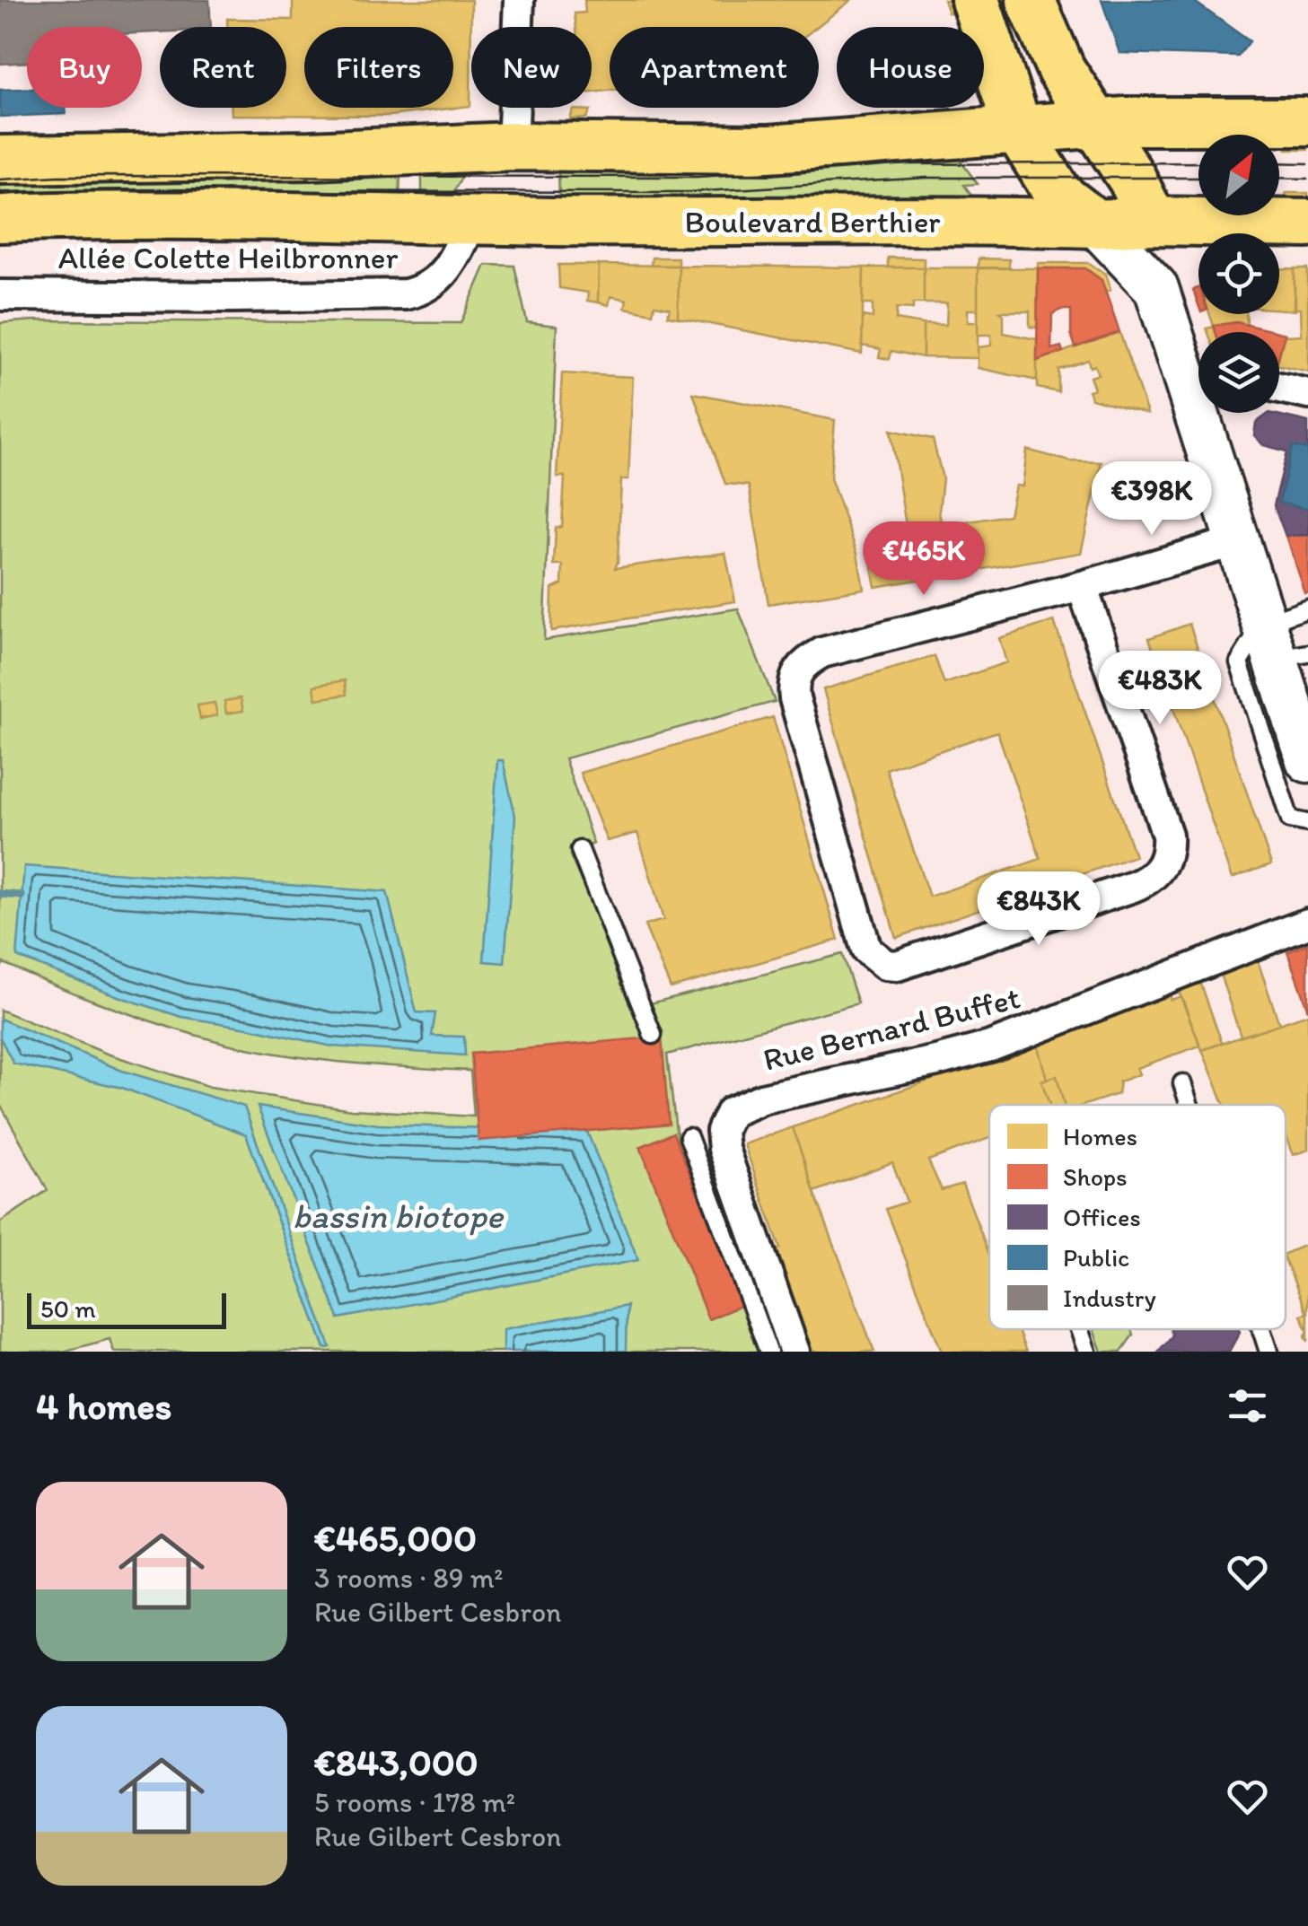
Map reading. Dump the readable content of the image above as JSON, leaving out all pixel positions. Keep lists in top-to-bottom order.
{
  "streets": {
    "main road": ["Boulevard Berthier"],
    "street": ["Allée Colette Heilbronner", "Rue Bernard Buffet"]
  },
  "crossings": [
    ["Boulevard Berthier", "Allée Colette Heilbronner"]
  ],
  "water": ["bassin biotope"],
  "legend": [
    "Homes",
    "Shops",
    "Offices",
    "Public",
    "Industry"
  ],
  "scale_bar": "50 m",
  "north": "top right",
  "page": {
    "chip": [
      "Buy",
      "Rent",
      "Filters",
      "New",
      "Apartment",
      "House"
    ],
    "price": [
      "€398K",
      "€465K",
      "€483K",
      "€843K"
    ],
    "scale": "50 m",
    "heading": "4 homes",
    "list": [
      {
        "name": "€465,000",
        "note": "3 rooms · 89 m² · Rue Gilbert Cesbron"
      },
      {
        "name": "€843,000",
        "note": "5 rooms · 178 m² · Rue Gilbert Cesbron"
      }
    ]
  }
}
